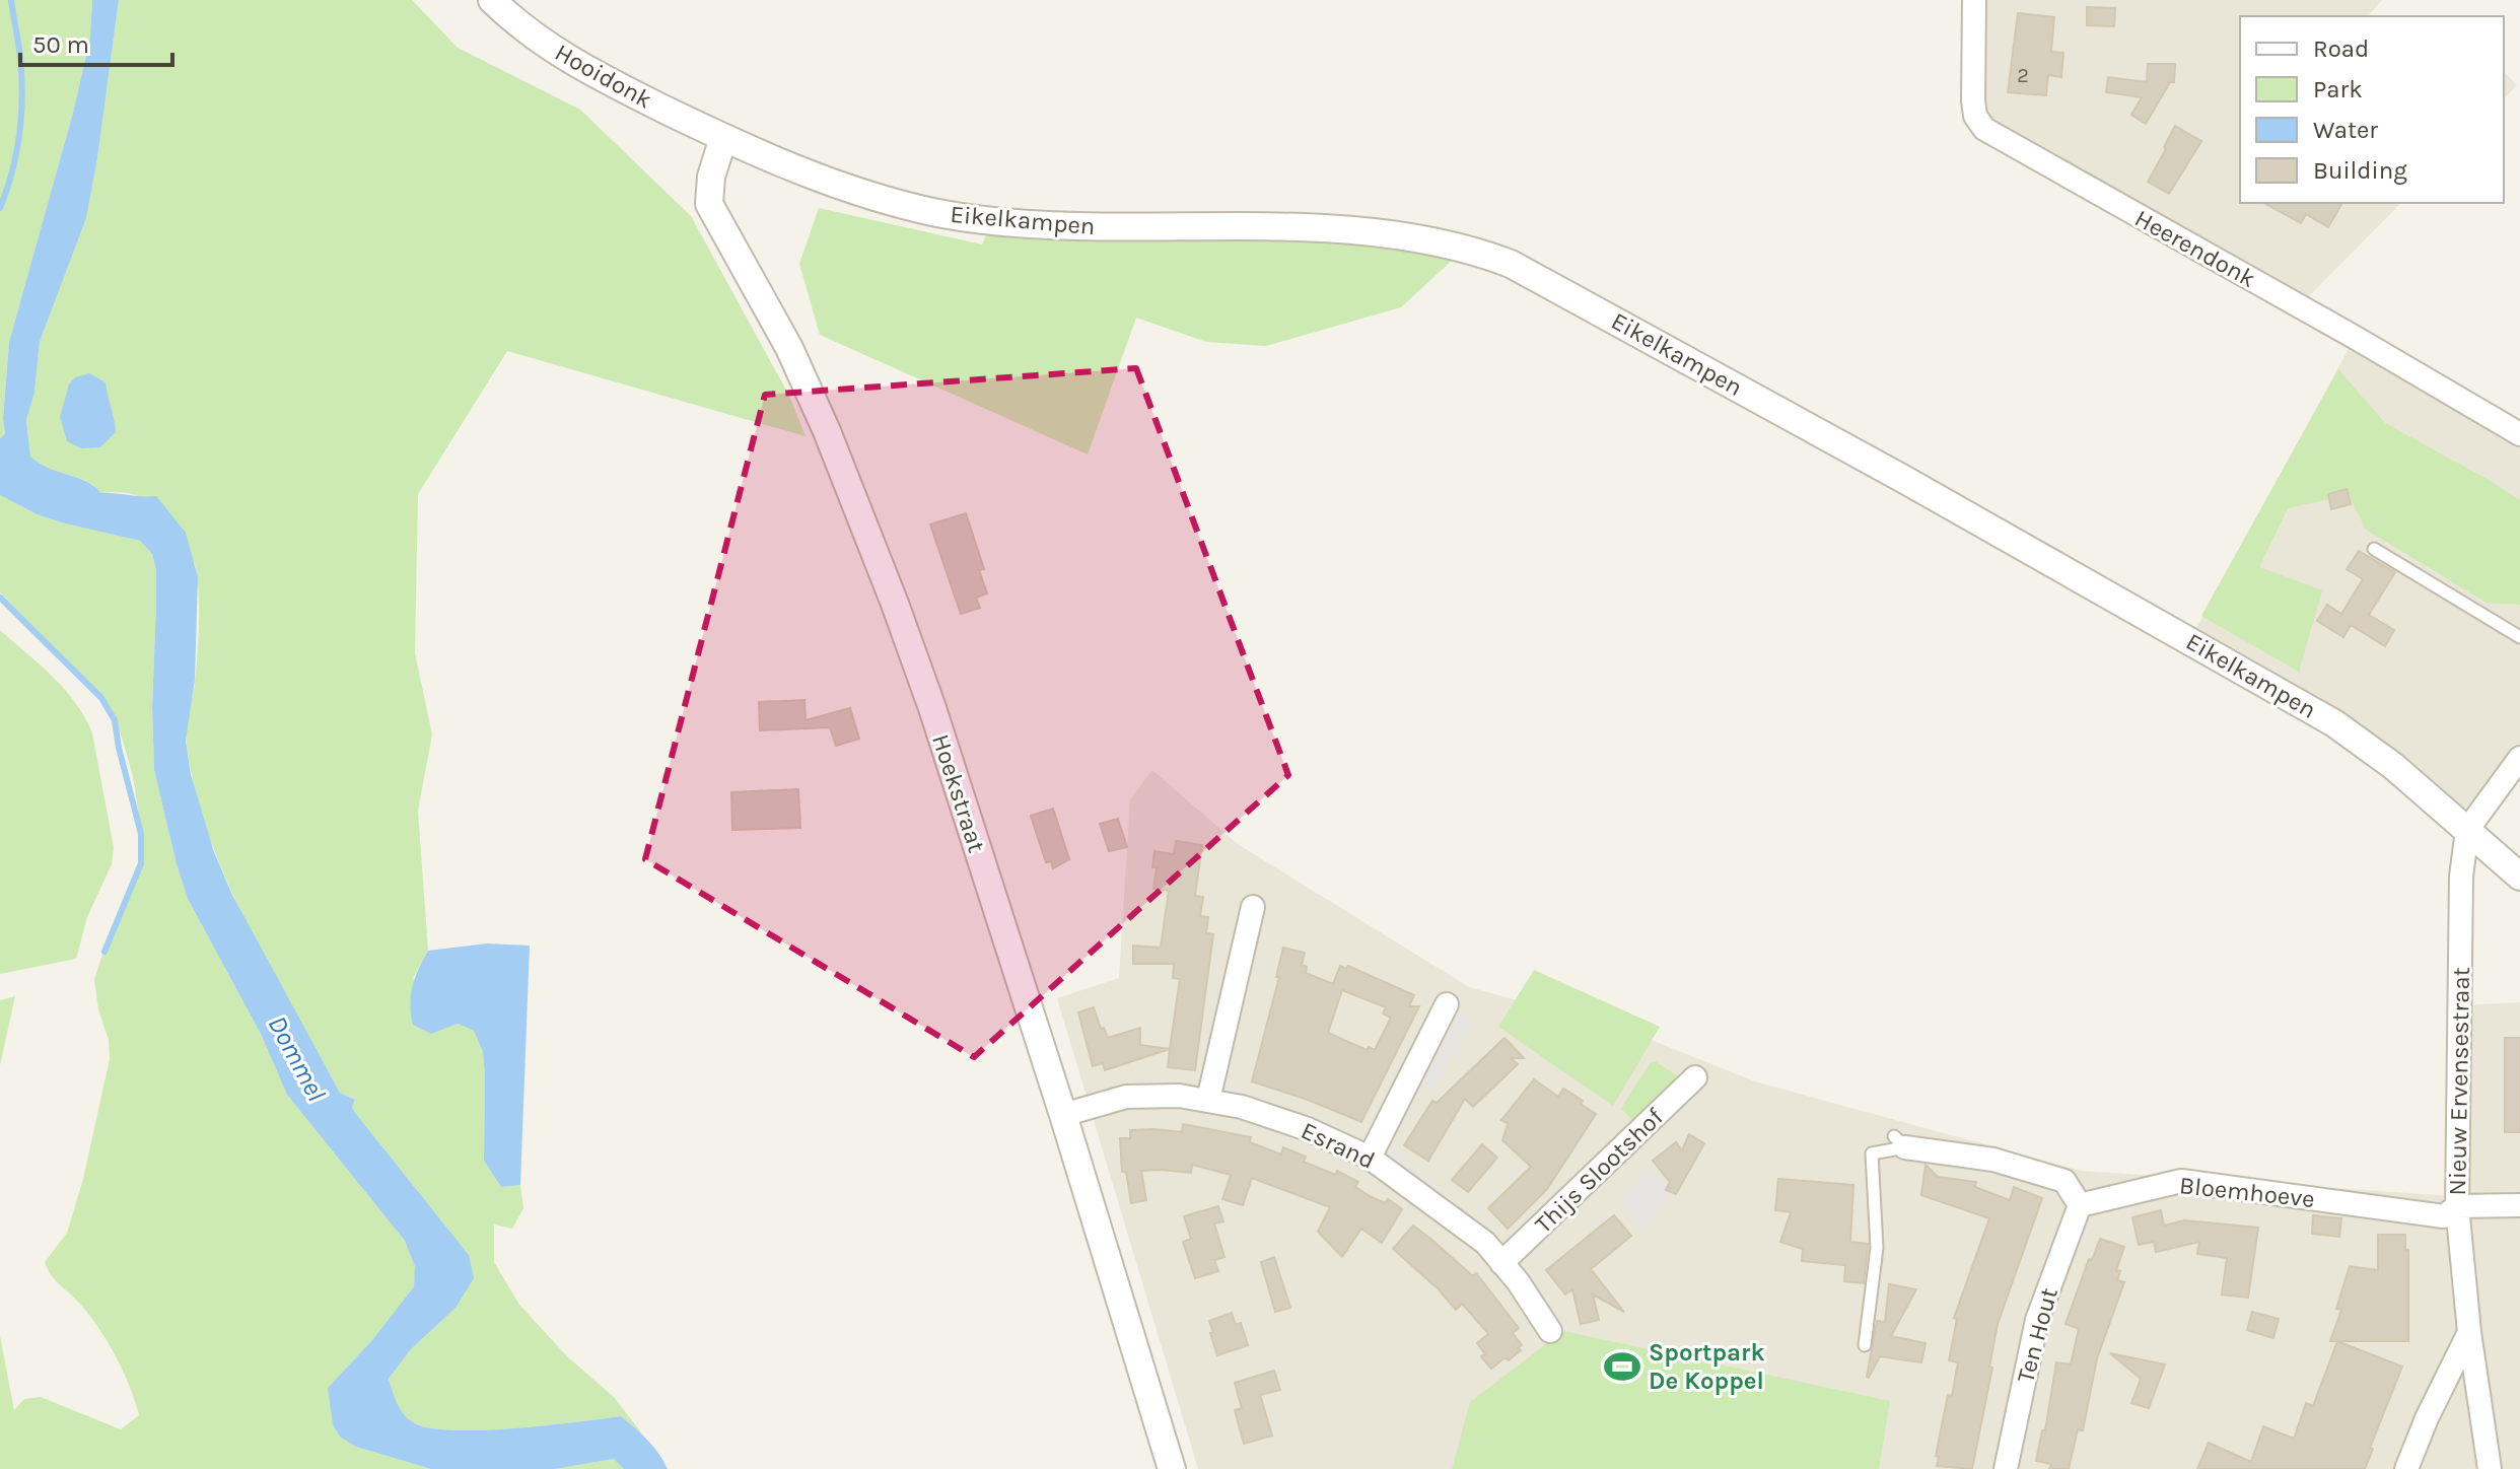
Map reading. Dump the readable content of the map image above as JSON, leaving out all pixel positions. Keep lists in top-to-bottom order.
{
  "streets": {
    "street": [
      "Hooidonk",
      "Eikelkampen",
      "Heerendonk",
      "Hoekstraat",
      "Nieuw Ervensestraat",
      "Esrand",
      "Thijs Slootshof",
      "Bloemhoeve",
      "Ten Hout"
    ]
  },
  "crossings": [
    ["Hooidonk", "Eikelkampen"],
    ["Hooidonk", "Hoekstraat"],
    ["Eikelkampen", "Hoekstraat"],
    ["Eikelkampen", "Nieuw Ervensestraat"],
    ["Hoekstraat", "Esrand"],
    ["Nieuw Ervensestraat", "Bloemhoeve"],
    ["Esrand", "Thijs Slootshof"],
    ["Bloemhoeve", "Ten Hout"]
  ],
  "water": ["Dommel"],
  "places": {
    "sports": ["Sportpark De Koppel"]
  },
  "house_numbers": ["2"],
  "legend": [
    "Road",
    "Park",
    "Water",
    "Building"
  ],
  "scale_bar": "50 m"
}
